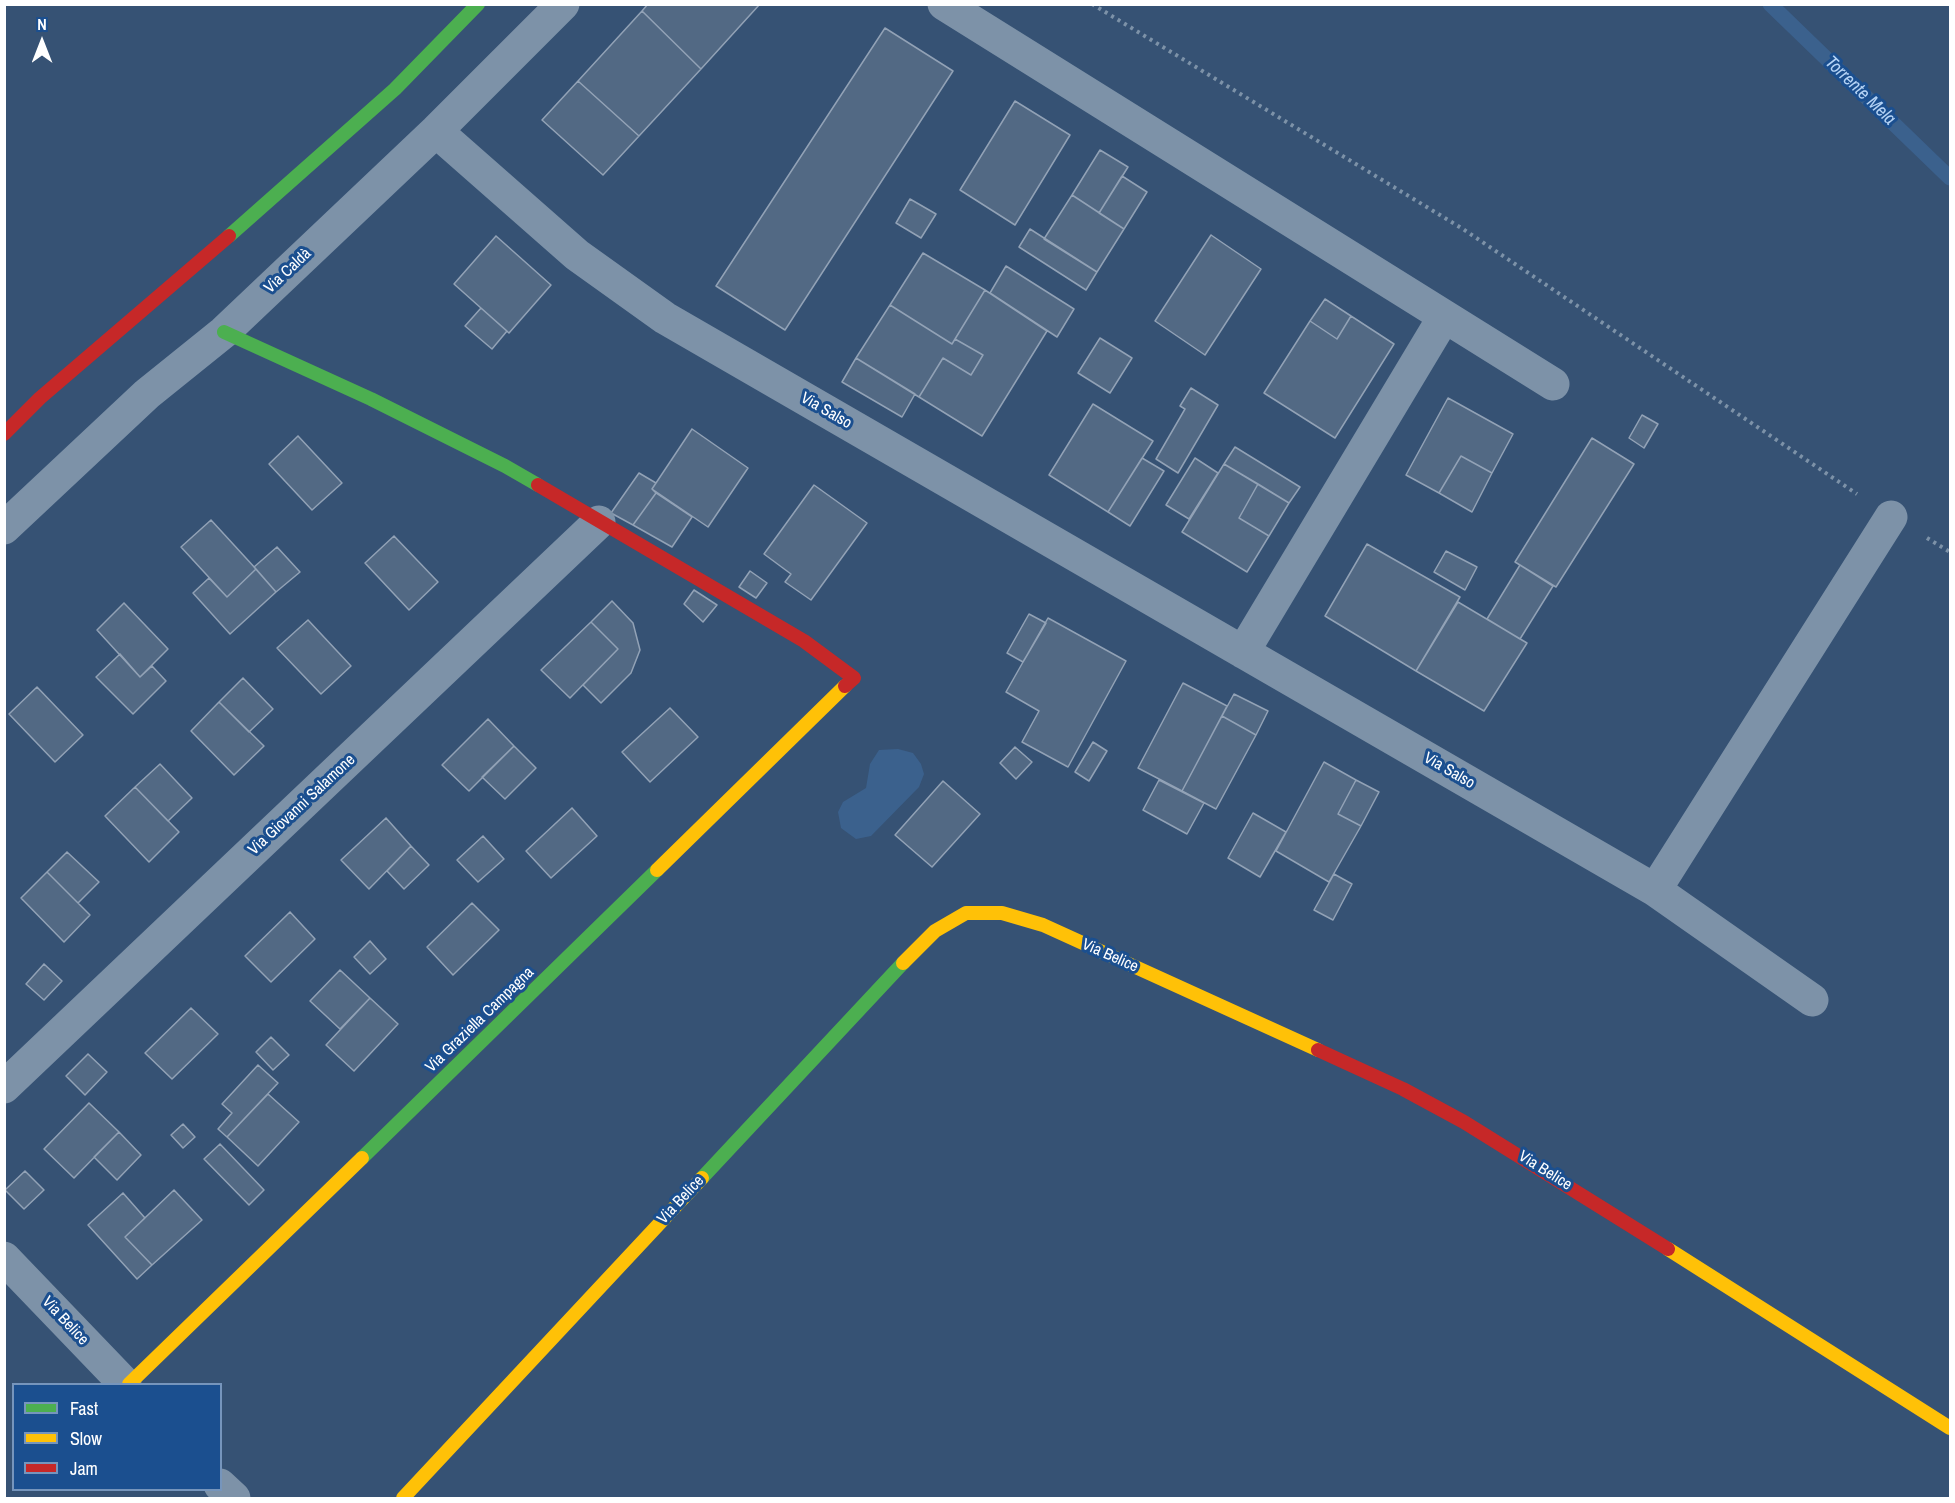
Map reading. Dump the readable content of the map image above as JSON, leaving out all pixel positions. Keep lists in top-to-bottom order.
{
  "streets": {
    "street": [
      "Via Caldà",
      "Via Salso",
      "Via Giovanni Salamone",
      "Via Belice",
      "Via Graziella Campagna"
    ]
  },
  "crossings": [
    ["Via Caldà", "Via Salso"],
    ["Via Giovanni Salamone", "Via Graziella Campagna"]
  ],
  "water": ["Torrente Mela"],
  "legend": ["Fast", "Slow", "Jam"],
  "north": "top"
}
